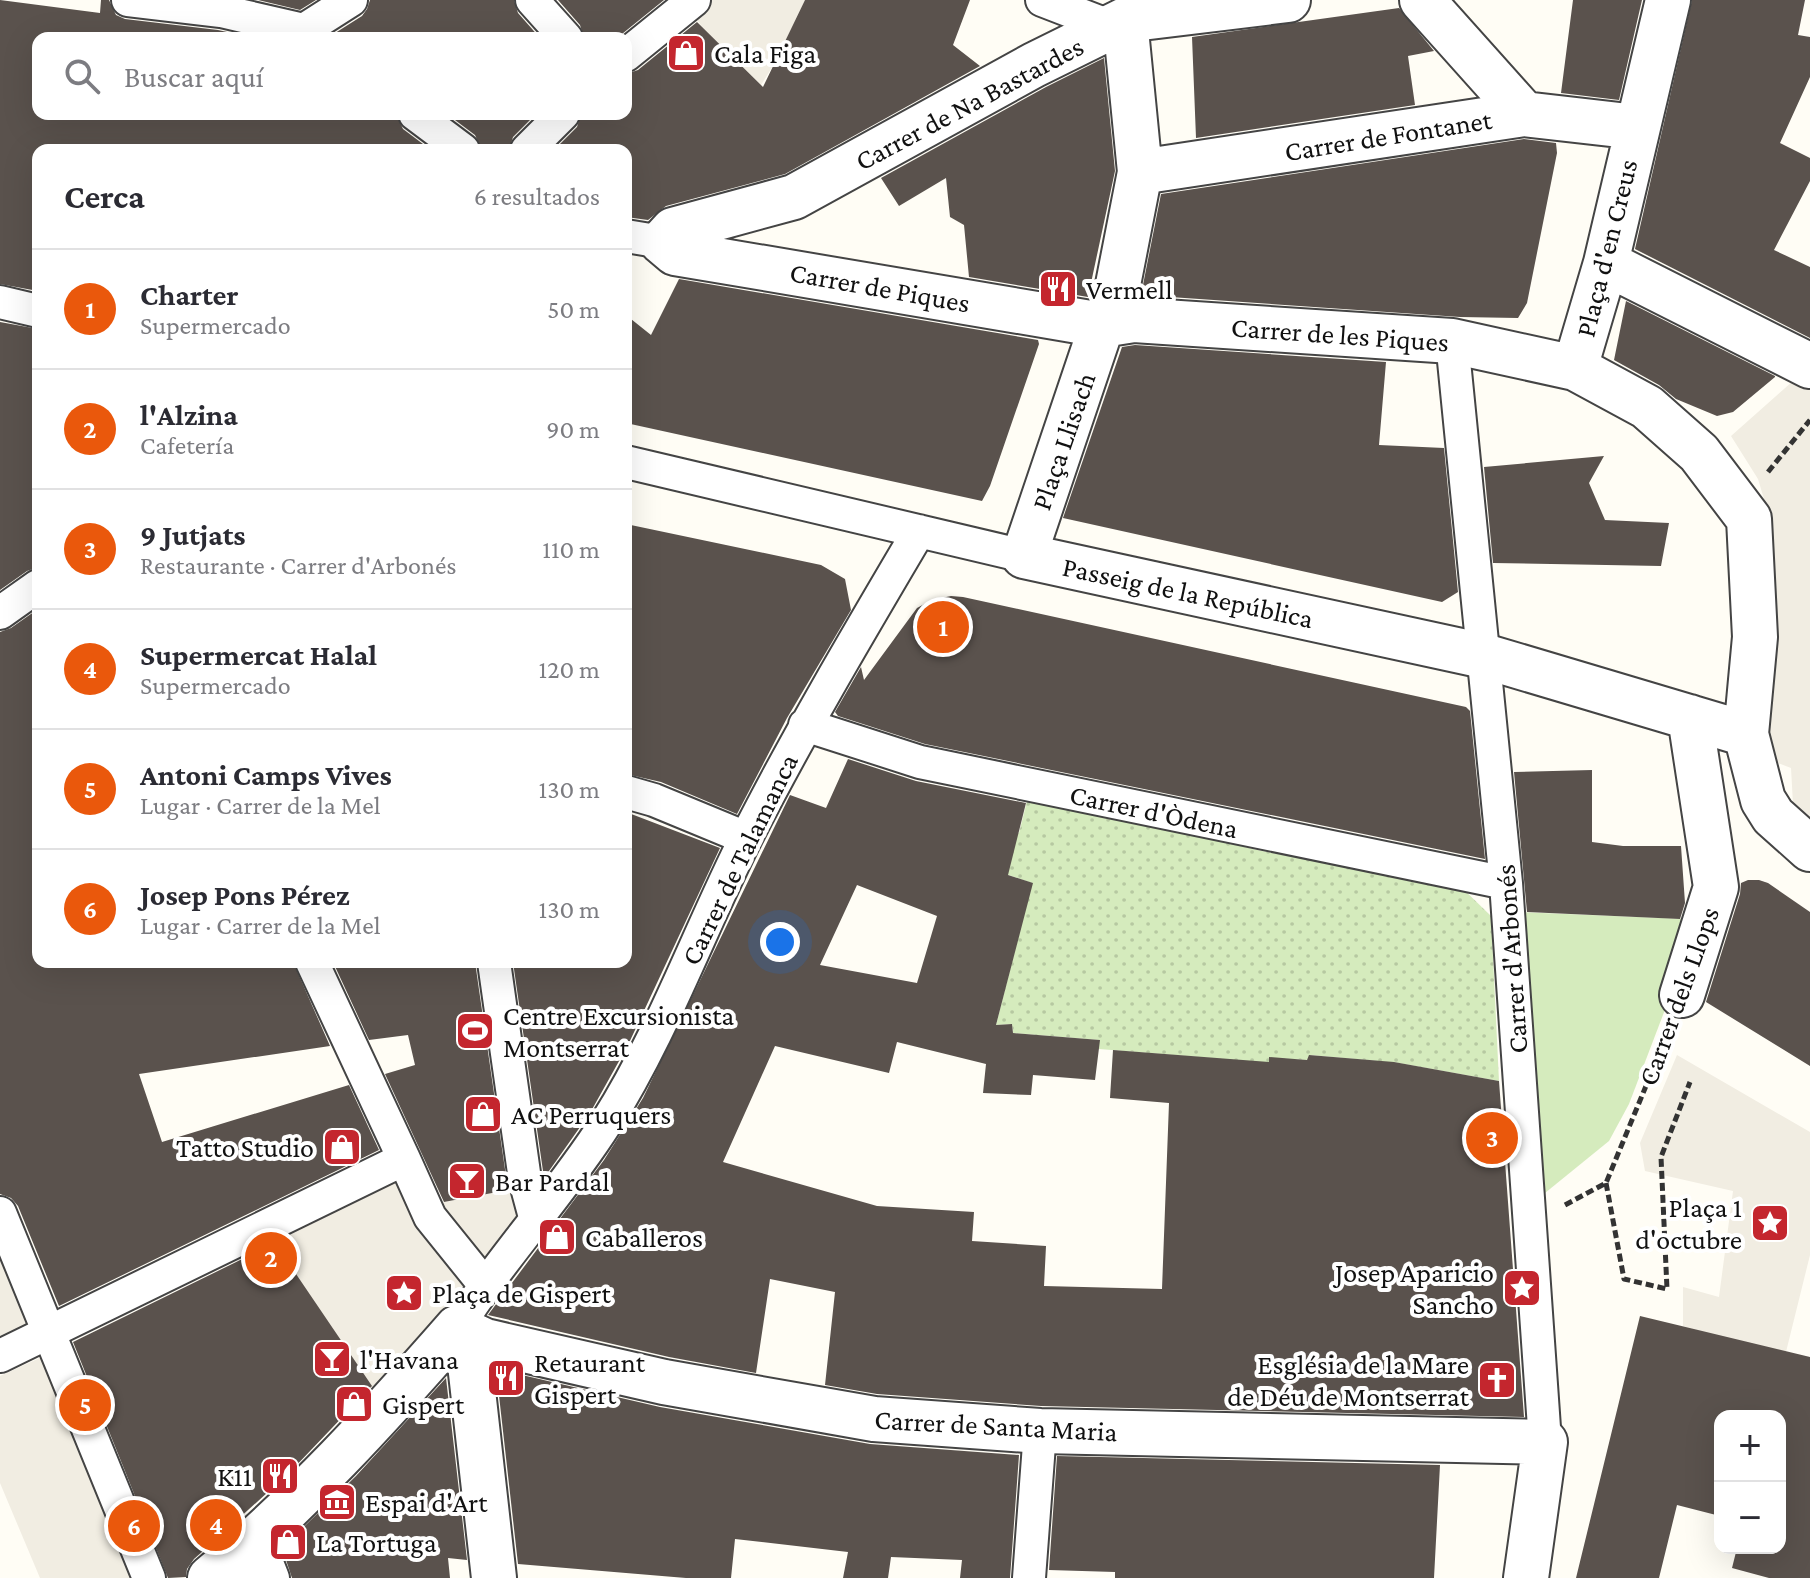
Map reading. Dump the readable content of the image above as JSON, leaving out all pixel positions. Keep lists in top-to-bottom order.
{
  "streets": {
    "street": [
      "Carrer de Na Bastardes",
      "Carrer de Fontanet",
      "Plaça d'en Creus",
      "Carrer de Piques",
      "Carrer de les Piques",
      "Plaça Llisach",
      "Passeig de la República",
      "Carrer d'Òdena",
      "Carrer de Talamanca",
      "Carrer d'Arbonés",
      "Carrer dels Llops",
      "Carrer de Santa Maria"
    ]
  },
  "crossings": [
    ["Carrer de Na Bastardes", "Carrer de Piques"],
    ["Carrer de Na Bastardes", "Plaça Llisach"],
    ["Carrer de Fontanet", "Plaça d'en Creus"],
    ["Carrer de Fontanet", "Plaça Llisach"],
    ["Plaça d'en Creus", "Carrer de les Piques"],
    ["Carrer de Piques", "Carrer de les Piques"],
    ["Carrer de Piques", "Plaça Llisach"],
    ["Carrer de les Piques", "Plaça Llisach"],
    ["Carrer de les Piques", "Passeig de la República"],
    ["Carrer de les Piques", "Carrer d'Arbonés"],
    ["Plaça Llisach", "Passeig de la República"],
    ["Passeig de la República", "Carrer de Talamanca"],
    ["Passeig de la República", "Carrer d'Arbonés"],
    ["Passeig de la República", "Carrer dels Llops"],
    ["Carrer d'Òdena", "Carrer de Talamanca"],
    ["Carrer d'Òdena", "Carrer d'Arbonés"],
    ["Carrer de Talamanca", "Carrer de Santa Maria"],
    ["Carrer d'Arbonés", "Carrer de Santa Maria"]
  ],
  "places": {
    "shop": [
      "Cala Figa",
      "AC Perruquers",
      "Tatto Studio",
      "Caballeros",
      "Gispert",
      "La Tortuga"
    ],
    "restaurant": ["Vermell", "Retaurant Gispert", "K11"],
    "sports": ["Centre Excursionista Montserrat"],
    "bar": ["Bar Pardal", "l'Havana"],
    "place": ["Plaça 1 d'octubre", "Josep Aparicio Sancho", "Plaça de Gispert"],
    "church": ["Església de la Mare de Déu de Montserrat"],
    "museum": ["Espai d'Art"]
  },
  "page": {
    "search": "Buscar aquí",
    "heading": ["Cerca", "6 resultados"],
    "list": [
      {
        "mark": "1",
        "name": "Charter",
        "note": "Supermercado",
        "value": "50 m"
      },
      {
        "mark": "2",
        "name": "l'Alzina",
        "note": "Cafetería",
        "value": "90 m"
      },
      {
        "mark": "3",
        "name": "9 Jutjats",
        "note": "Restaurante · Carrer d'Arbonés",
        "value": "110 m"
      },
      {
        "mark": "4",
        "name": "Supermercat Halal",
        "note": "Supermercado",
        "value": "120 m"
      },
      {
        "mark": "5",
        "name": "Antoni Camps Vives",
        "note": "Lugar · Carrer de la Mel",
        "value": "130 m"
      },
      {
        "mark": "6",
        "name": "Josep Pons Pérez",
        "note": "Lugar · Carrer de la Mel",
        "value": "130 m"
      }
    ],
    "pins": [
      "1",
      "3",
      "2",
      "5",
      "4",
      "6"
    ],
    "map_buttons": ["+", "−"]
  }
}
